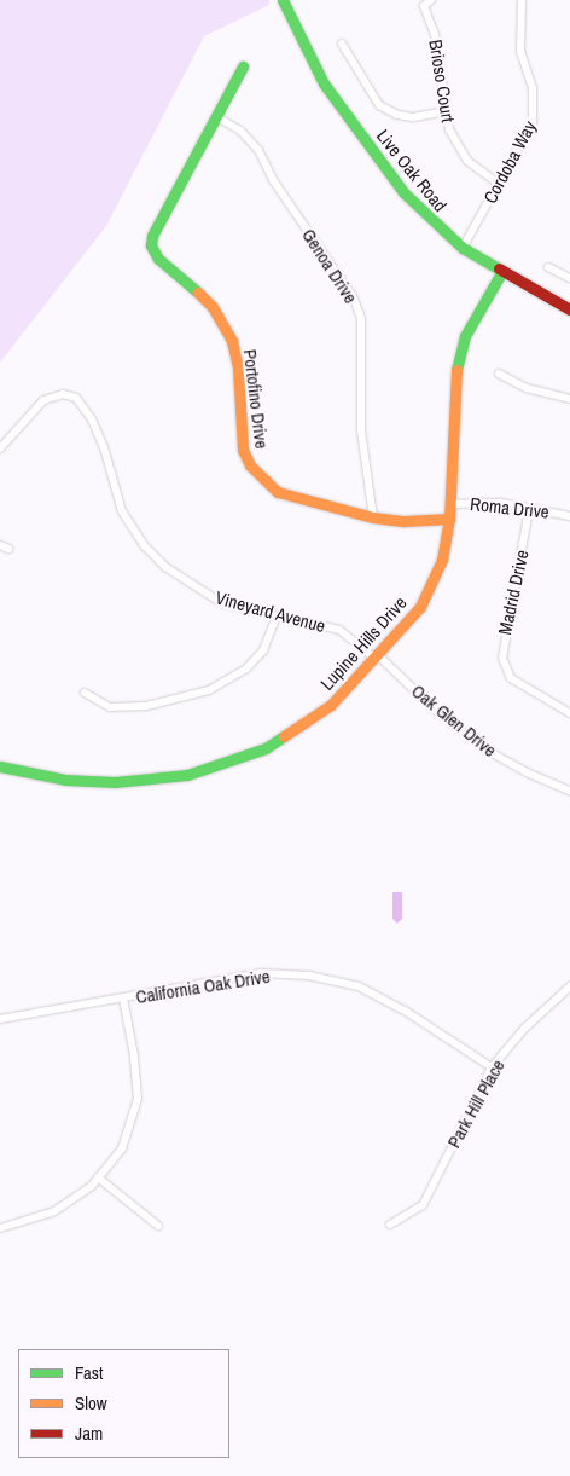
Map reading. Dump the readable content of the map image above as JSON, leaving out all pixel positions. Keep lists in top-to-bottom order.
{
  "streets": {
    "street": [
      "Brioso Court",
      "Cordoba Way",
      "Live Oak Road",
      "Genoa Drive",
      "Portofino Drive",
      "Roma Drive",
      "Madrid Drive",
      "Vineyard Avenue",
      "Lupine Hills Drive",
      "Oak Glen Drive",
      "California Oak Drive",
      "Park Hill Place"
    ]
  },
  "crossings": [
    ["Brioso Court", "Cordoba Way"],
    ["Cordoba Way", "Live Oak Road"],
    ["Live Oak Road", "Lupine Hills Drive"],
    ["Genoa Drive", "Portofino Drive"],
    ["Portofino Drive", "Lupine Hills Drive"],
    ["Roma Drive", "Madrid Drive"],
    ["Roma Drive", "Lupine Hills Drive"],
    ["Vineyard Avenue", "Lupine Hills Drive"],
    ["Vineyard Avenue", "Oak Glen Drive"],
    ["Lupine Hills Drive", "Oak Glen Drive"],
    ["California Oak Drive", "Park Hill Place"]
  ],
  "legend": ["Fast", "Slow", "Jam"]
}
